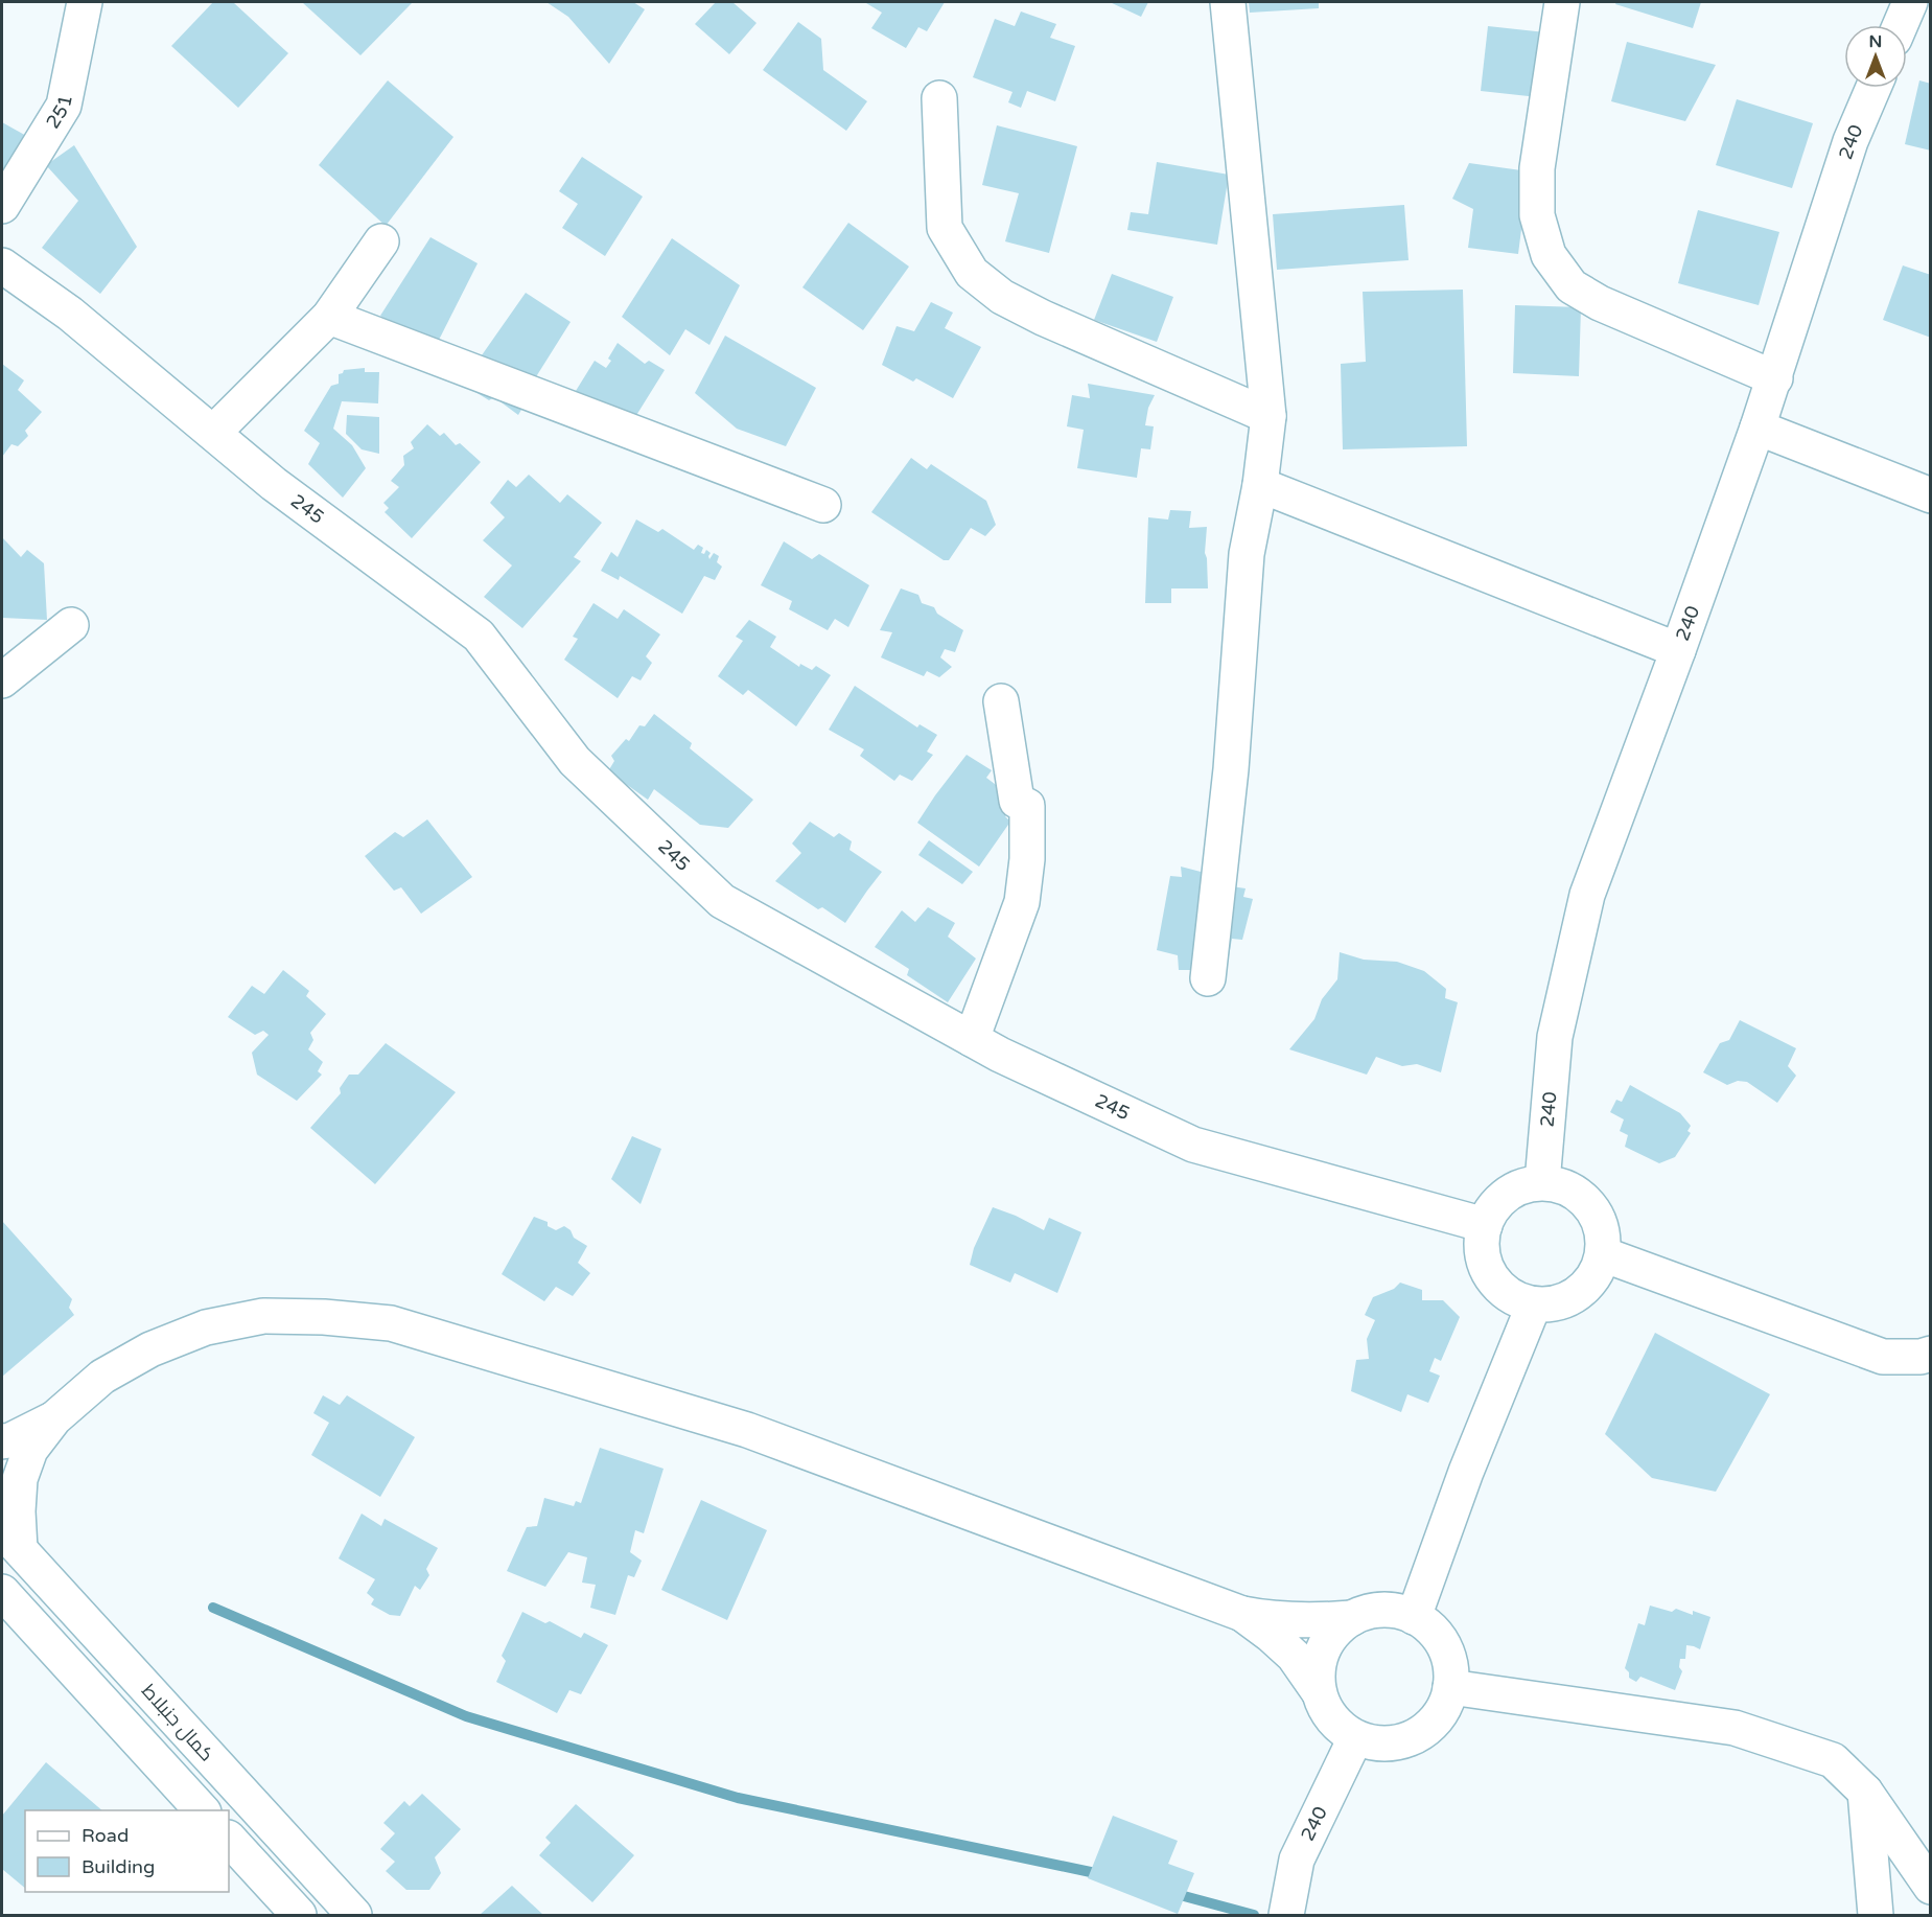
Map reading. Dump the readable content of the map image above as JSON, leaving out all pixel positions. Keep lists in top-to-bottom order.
{
  "streets": {
    "street": [
      "251",
      "240",
      "245",
      "كمال جنبلاط"
    ]
  },
  "crossings": [
    ["240", "245"]
  ],
  "legend": ["Road", "Building"],
  "north": "top"
}
